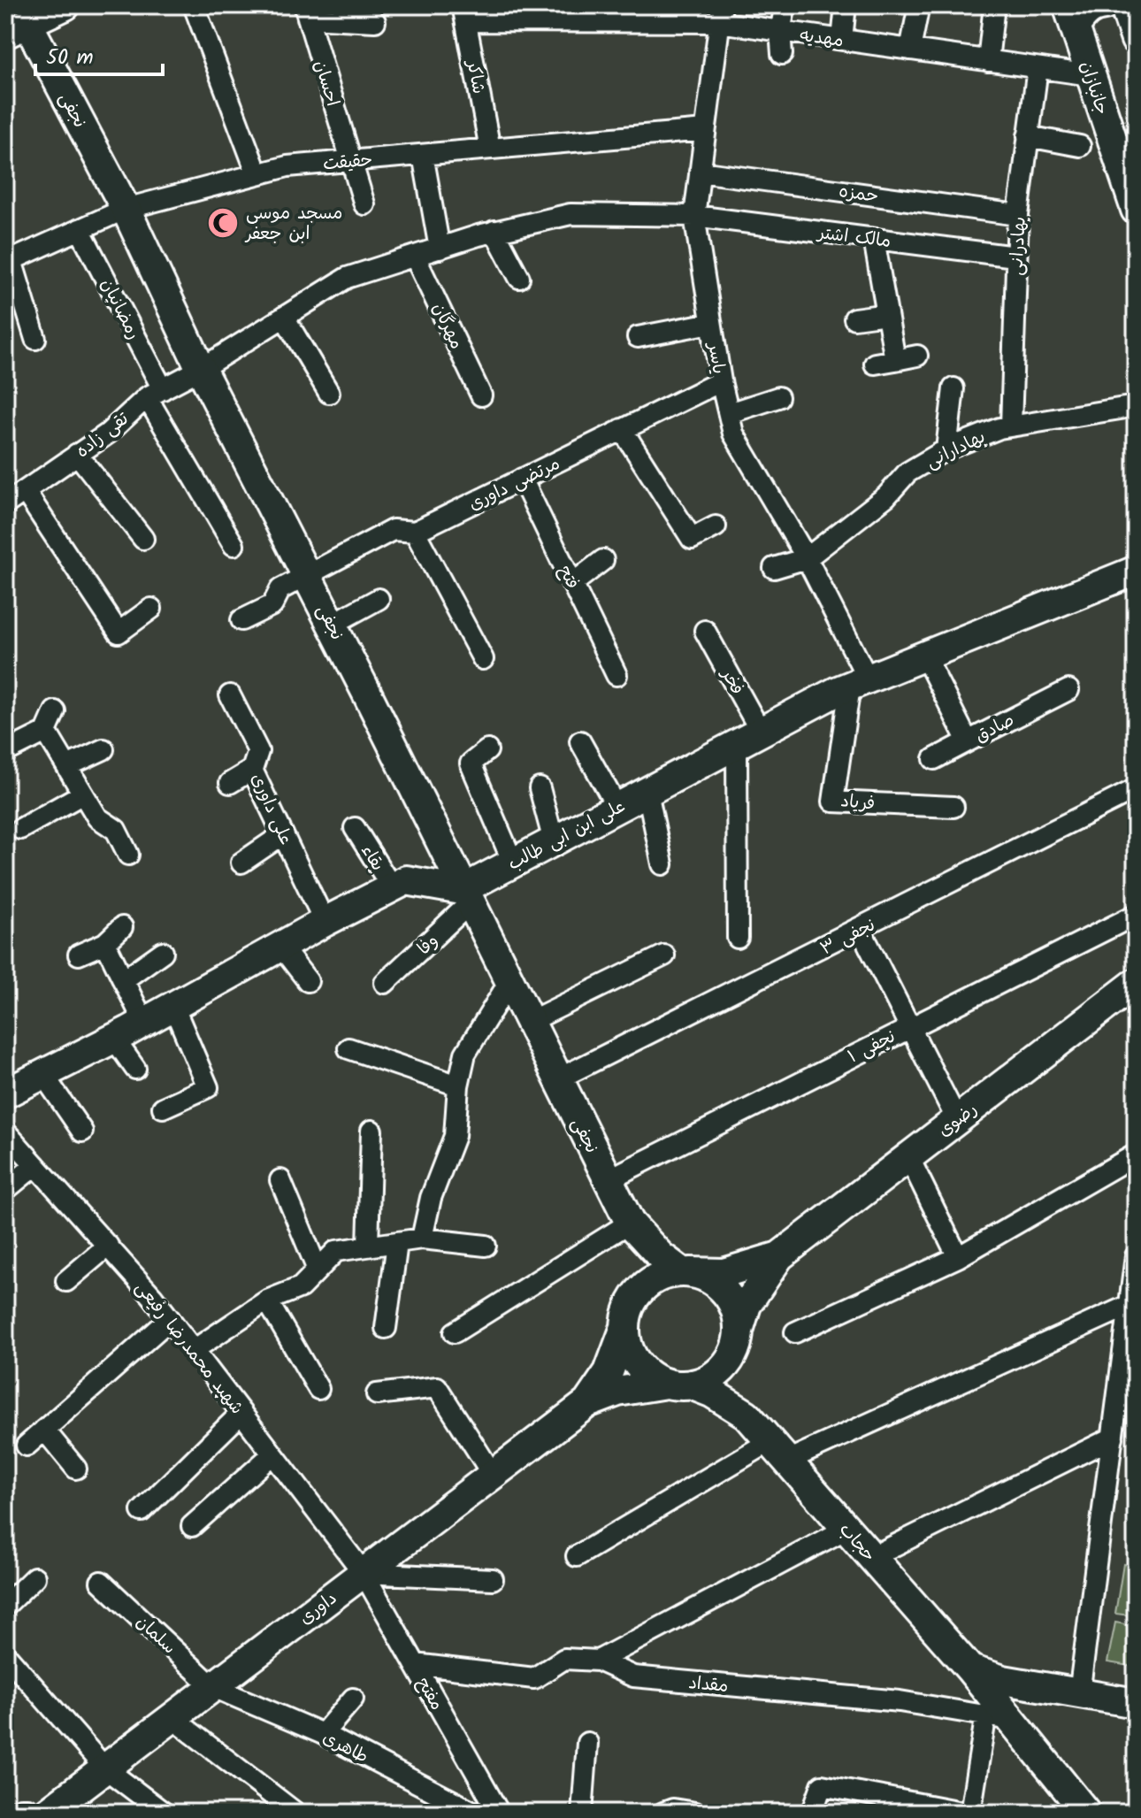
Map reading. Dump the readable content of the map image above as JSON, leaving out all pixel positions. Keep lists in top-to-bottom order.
{
  "streets": {
    "street": [
      "مهدیه",
      "شاکر",
      "احسان",
      "جانبازان",
      "نجفی",
      "حقیقت",
      "حمزه",
      "مالک اشتر",
      "بهادرانی",
      "رمضانیان",
      "مهرگان",
      "یاسر",
      "تقی زاده",
      "بهادارانی",
      "مرتضی داوری",
      "فتح",
      "فخر",
      "صادق",
      "فریاد",
      "علی داوری",
      "علی ابن ابی طالب",
      "بقاء",
      "نجفی ۳",
      "وفا",
      "نجفی ۱",
      "رضوی",
      "شهید محمدرضا رفیعی",
      "حجاب",
      "داوری",
      "سلمان",
      "مقداد",
      "مفتح",
      "طاهری"
    ]
  },
  "crossings": [
    ["مهدیه", "شاکر"],
    ["مهدیه", "جانبازان"],
    ["مهدیه", "بهادرانی"],
    ["مهدیه", "یاسر"],
    ["شاکر", "حقیقت"],
    ["احسان", "حقیقت"],
    ["نجفی", "حقیقت"],
    ["نجفی", "تقی زاده"],
    ["نجفی", "مرتضی داوری"],
    ["نجفی", "علی ابن ابی طالب"],
    ["نجفی", "نجفی ۳"],
    ["نجفی", "وفا"],
    ["نجفی", "نجفی ۱"],
    ["حقیقت", "رمضانیان"],
    ["حقیقت", "یاسر"],
    ["حمزه", "بهادرانی"],
    ["حمزه", "یاسر"],
    ["مالک اشتر", "بهادرانی"],
    ["مالک اشتر", "یاسر"],
    ["مالک اشتر", "تقی زاده"],
    ["بهادرانی", "بهادارانی"],
    ["رمضانیان", "تقی زاده"],
    ["مهرگان", "تقی زاده"],
    ["یاسر", "بهادارانی"],
    ["یاسر", "مرتضی داوری"],
    ["یاسر", "فریاد"],
    ["یاسر", "علی ابن ابی طالب"],
    ["مرتضی داوری", "فتح"],
    ["فخر", "علی ابن ابی طالب"],
    ["صادق", "علی ابن ابی طالب"],
    ["فریاد", "علی ابن ابی طالب"],
    ["علی ابن ابی طالب", "وفا"],
    ["شهید محمدرضا رفیعی", "داوری"],
    ["شهید محمدرضا رفیعی", "مفتح"],
    ["حجاب", "مقداد"],
    ["داوری", "سلمان"],
    ["داوری", "مفتح"],
    ["داوری", "طاهری"],
    ["سلمان", "طاهری"],
    ["مقداد", "مفتح"]
  ],
  "places": {
    "mosque": ["مسجد موسی ابن جعفر"]
  },
  "scale_bar": "50 m"
}
